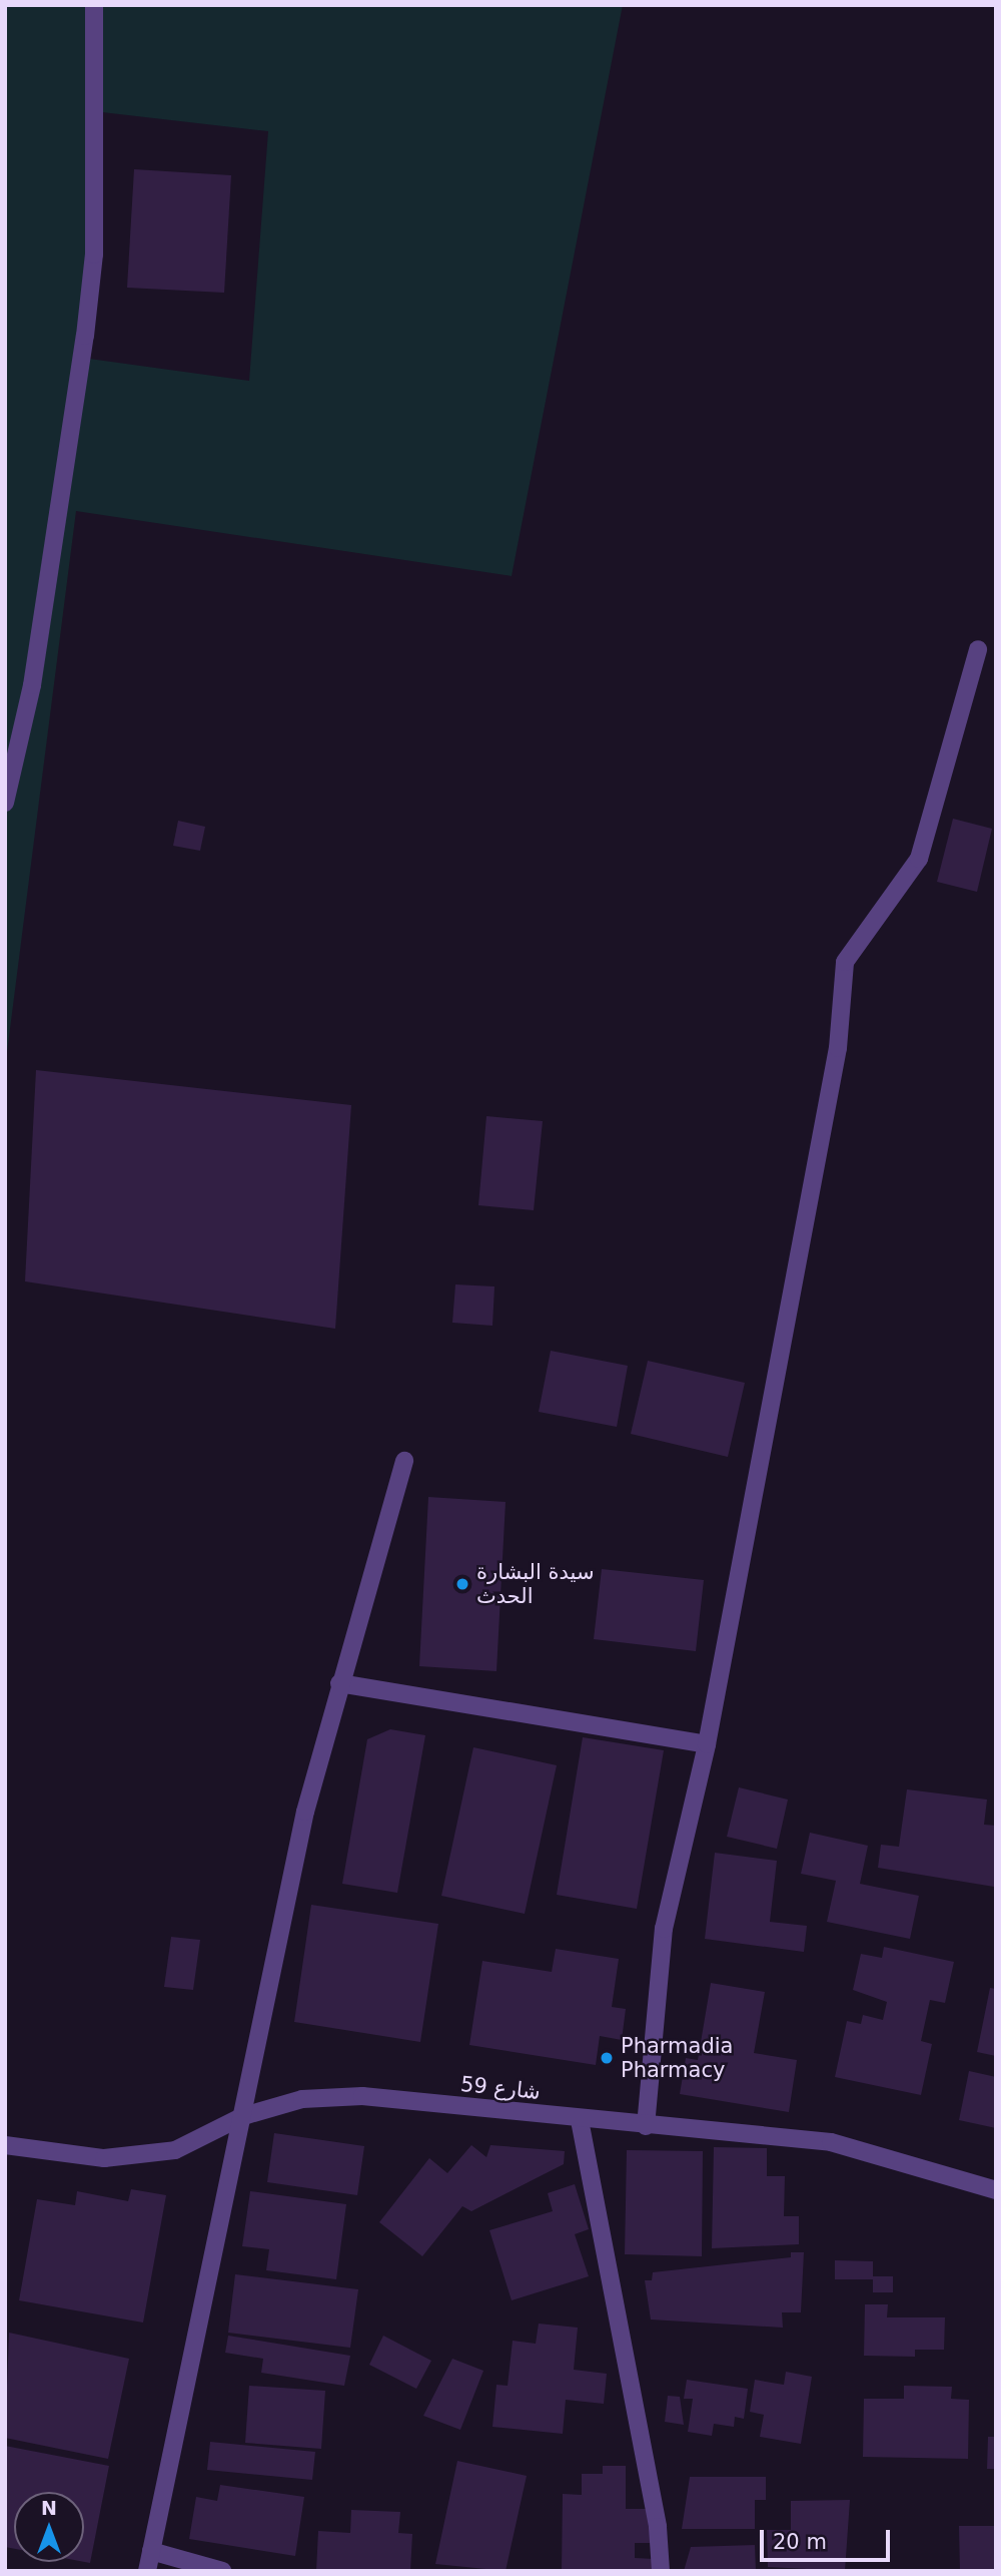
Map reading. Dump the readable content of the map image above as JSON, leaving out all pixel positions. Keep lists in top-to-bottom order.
{
  "streets": {
    "street": ["شارع 59"]
  },
  "places": ["سيدة البشارة الحدث", "Pharmadia Pharmacy"],
  "scale_bar": "20 m",
  "north": "top"
}
